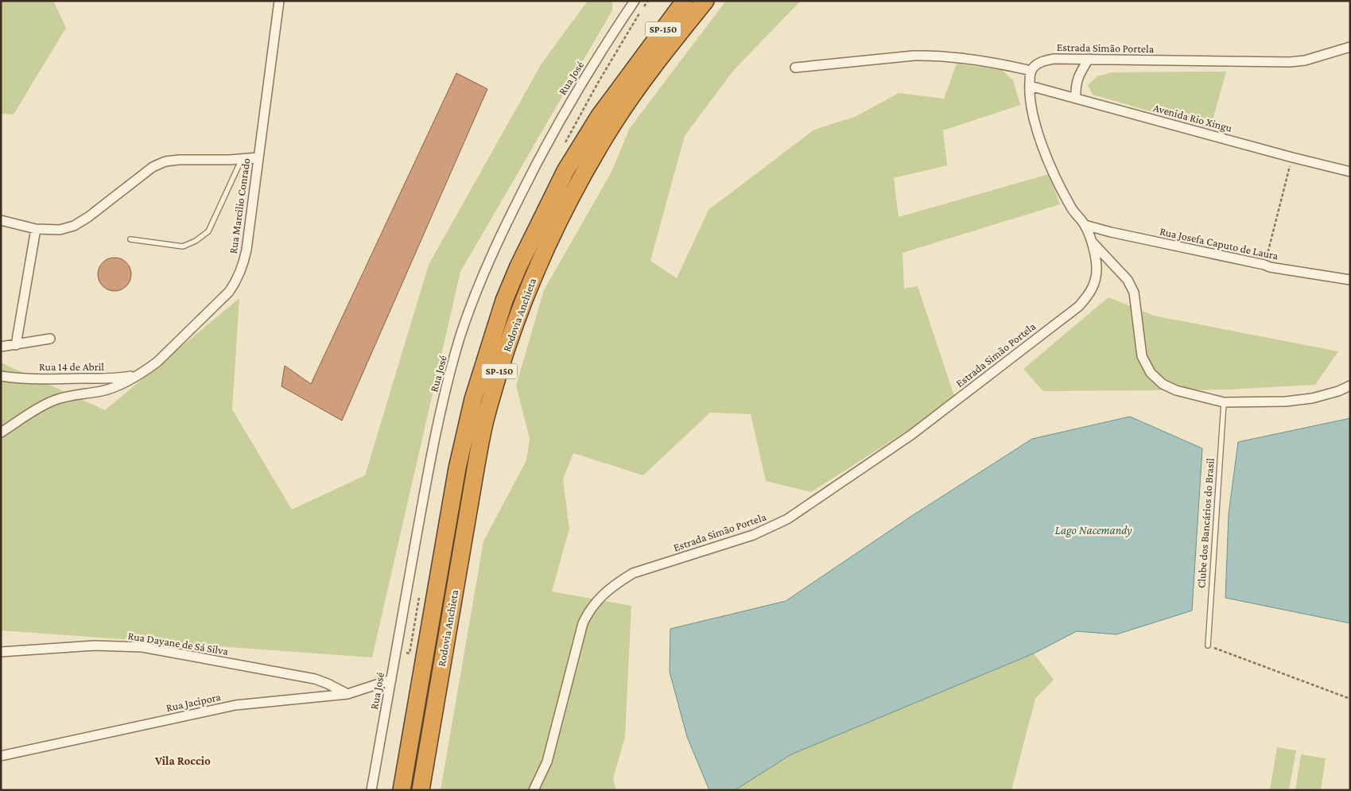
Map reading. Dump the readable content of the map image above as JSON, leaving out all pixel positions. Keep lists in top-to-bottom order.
{
  "streets": {
    "highway": ["SP-150", "Rodovia Anchieta"],
    "street": [
      "Estrada Simão Portela",
      "Rua José",
      "Avenida Rio Xingu",
      "Rua Marcilio Conrado",
      "Rua Josefa Caputo de Laura",
      "Rua 14 de Abril",
      "Rua Dayane de Sá Silva",
      "Rua Jacipora"
    ],
    "lane": ["Clube dos Bancários do Brasil"]
  },
  "crossings": [
    ["Estrada Simão Portela", "Avenida Rio Xingu"],
    ["Estrada Simão Portela", "Rua Josefa Caputo de Laura"],
    ["Rua José", "Rua Jacipora"],
    ["Rua Marcilio Conrado", "Rua 14 de Abril"],
    ["Rua Dayane de Sá Silva", "Rua Jacipora"]
  ],
  "districts": ["Vila Roccio"],
  "water": ["Lago Nacemandy"]
}
